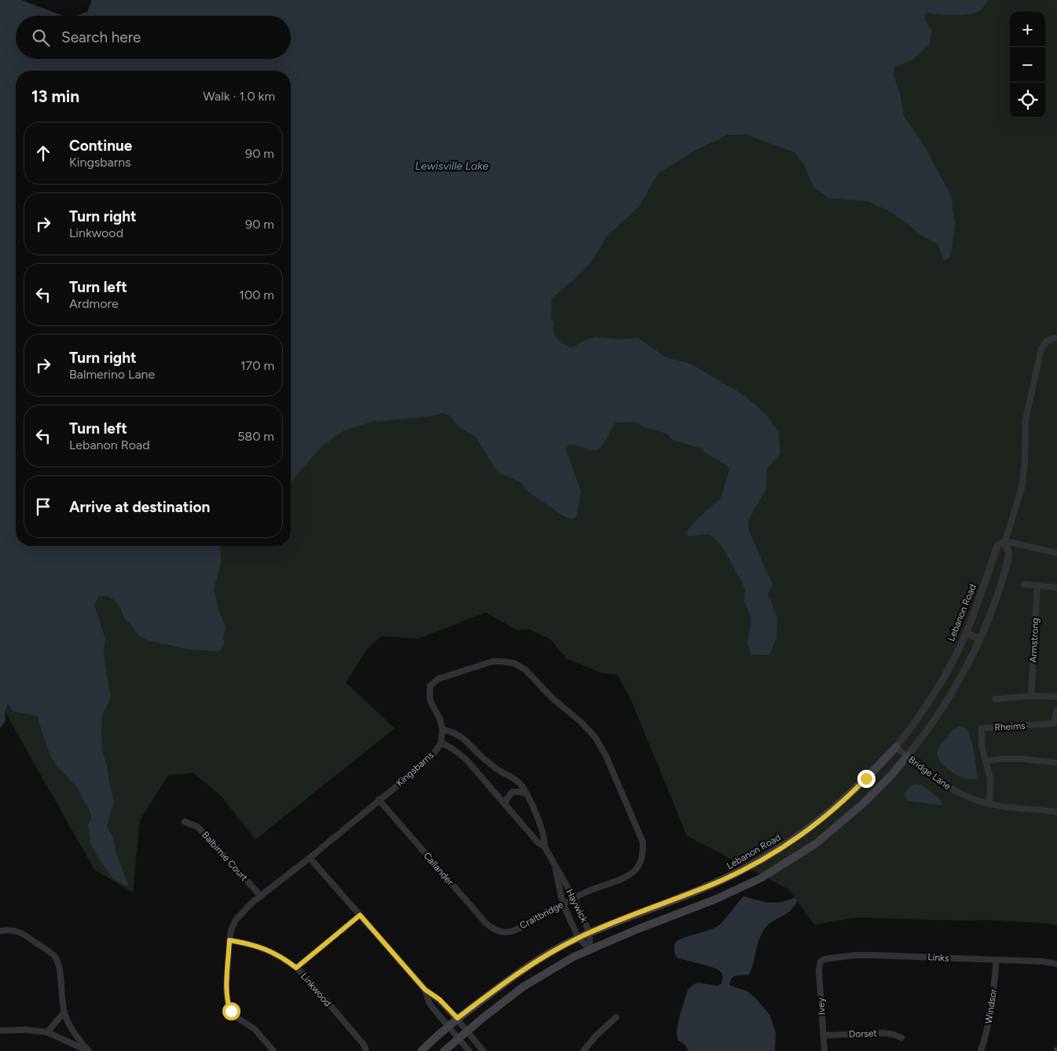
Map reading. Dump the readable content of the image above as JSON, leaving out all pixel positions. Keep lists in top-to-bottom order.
{
  "streets": {
    "main road": ["Lebanon Road"],
    "street": [
      "Armstrong",
      "Rheims",
      "Kingsbarns",
      "Bridge Lane",
      "Balbirnie Court",
      "Callander",
      "Haywick",
      "Craitbridge",
      "Links",
      "Linkwood",
      "Ivey",
      "Windsor",
      "Dorset"
    ]
  },
  "crossings": [
    ["Lebanon Road", "Bridge Lane"],
    ["Lebanon Road", "Haywick"],
    ["Rheims", "Bridge Lane"],
    ["Kingsbarns", "Balbirnie Court"],
    ["Kingsbarns", "Callander"],
    ["Kingsbarns", "Haywick"],
    ["Kingsbarns", "Craitbridge"],
    ["Kingsbarns", "Linkwood"],
    ["Callander", "Craitbridge"],
    ["Haywick", "Craitbridge"],
    ["Links", "Ivey"],
    ["Links", "Windsor"],
    ["Ivey", "Dorset"]
  ],
  "water": ["Lewisville Lake"],
  "page": {
    "map_buttons": ["+", "−"],
    "search": "Search here",
    "heading": ["13 min", "Walk · 1.0 km"],
    "list": [
      ["Continue", "Kingsbarns", "90 m"],
      ["Turn right", "Linkwood", "90 m"],
      ["Turn left", "Ardmore", "100 m"],
      ["Turn right", "Balmerino Lane", "170 m"],
      ["Turn left", "Lebanon Road", "580 m"],
      "Arrive at destination"
    ]
  }
}
